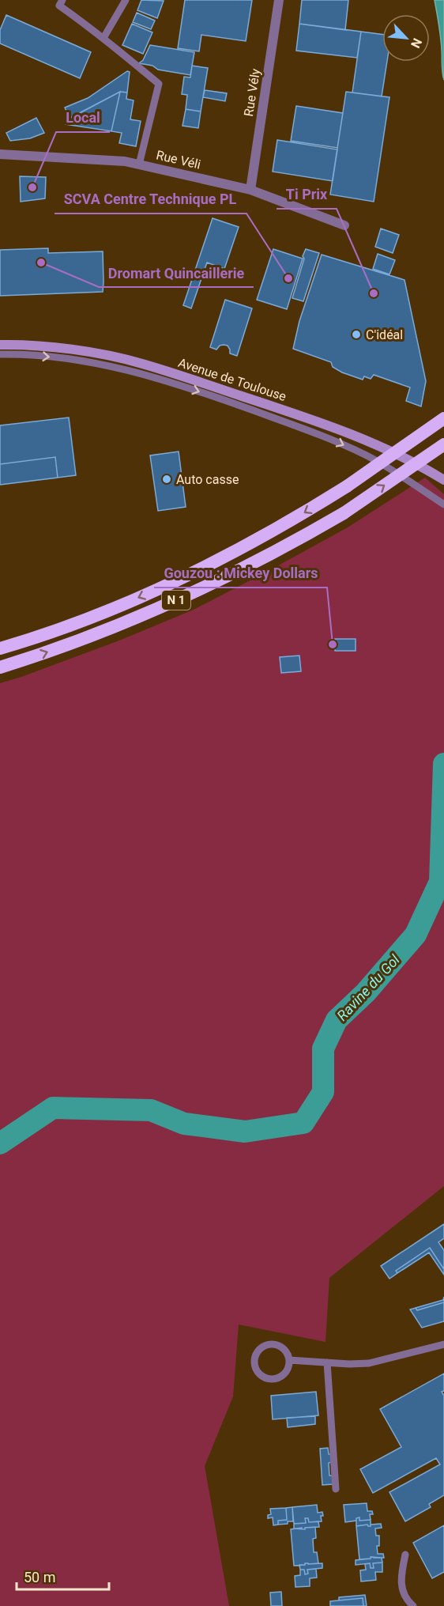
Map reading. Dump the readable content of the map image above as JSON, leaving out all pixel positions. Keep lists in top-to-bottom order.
{
  "streets": {
    "highway": ["N 1"],
    "main road": ["Avenue de Toulouse"],
    "street": ["Rue Vély", "Rue Véli"]
  },
  "crossings": [
    ["Rue Vély", "Rue Véli"]
  ],
  "water": ["Ravine du Gol"],
  "places": [
    "Local",
    "Dromart Quincaillerie",
    "SCVA Centre Technique PL",
    "Ti Prix",
    "C'idéal",
    "Auto casse",
    "Gouzou : Mickey Dollars"
  ],
  "scale_bar": "50 m",
  "north": "bottom right"
}
